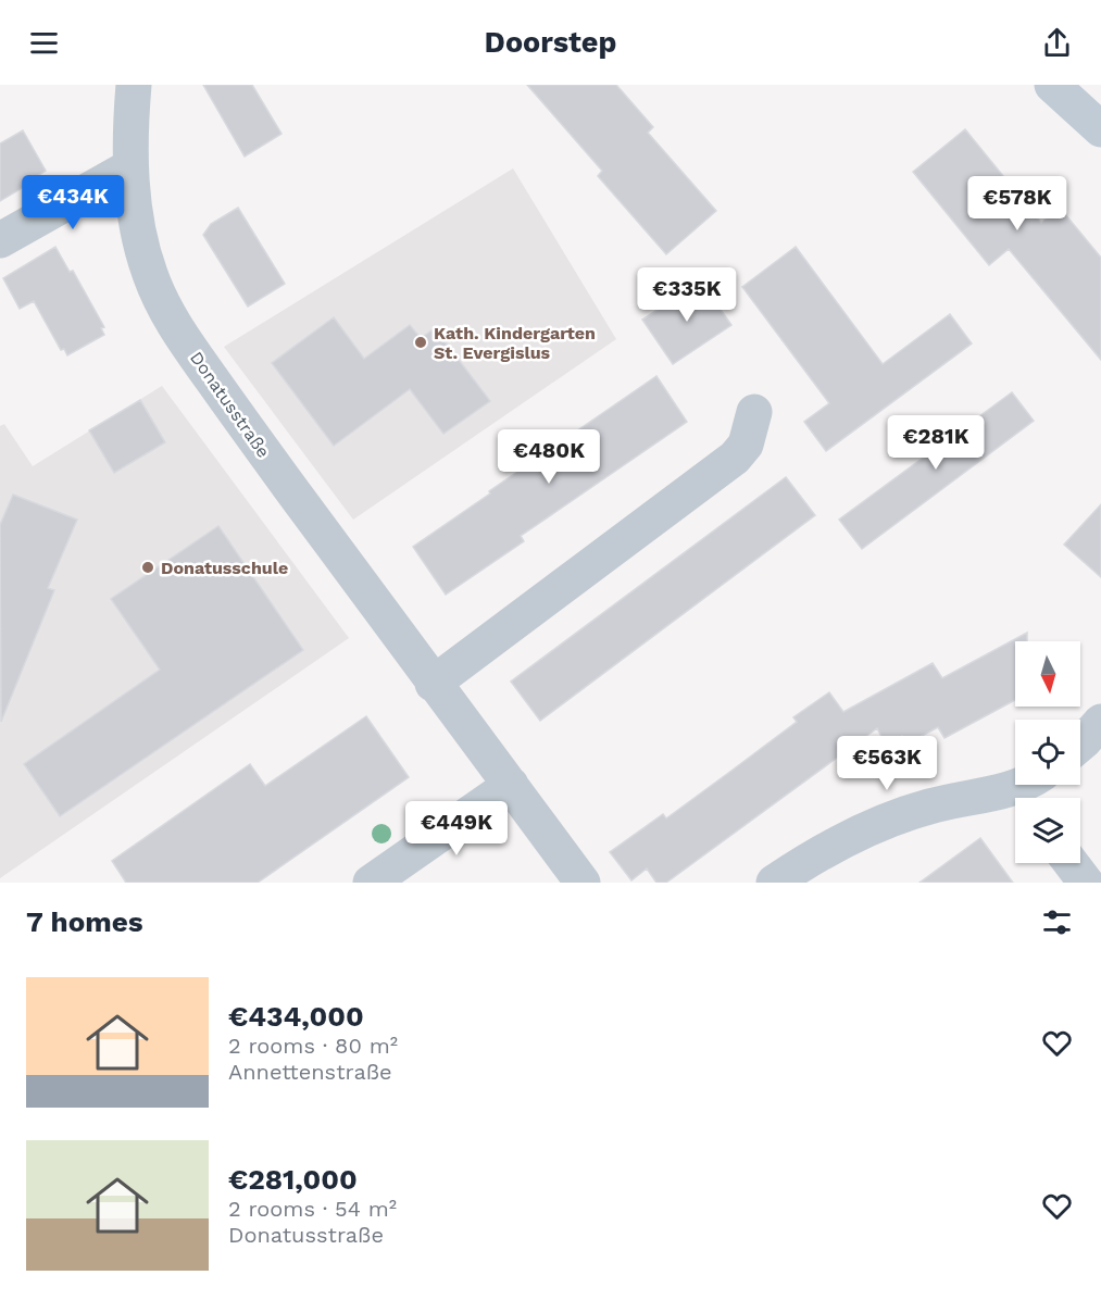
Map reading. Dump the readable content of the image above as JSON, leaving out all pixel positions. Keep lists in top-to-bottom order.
{
  "streets": {
    "street": ["Donatusstraße"]
  },
  "places": ["Kath. Kindergarten St. Evergislus", "Donatusschule"],
  "north": "bottom",
  "page": {
    "header": "Doorstep",
    "price": [
      "€434K",
      "€578K",
      "€335K",
      "€281K",
      "€480K",
      "€563K",
      "€449K"
    ],
    "heading": "7 homes",
    "list": [
      {
        "name": "€434,000",
        "note": "2 rooms · 80 m² · Annettenstraße"
      },
      {
        "name": "€281,000",
        "note": "2 rooms · 54 m² · Donatusstraße"
      }
    ]
  }
}
